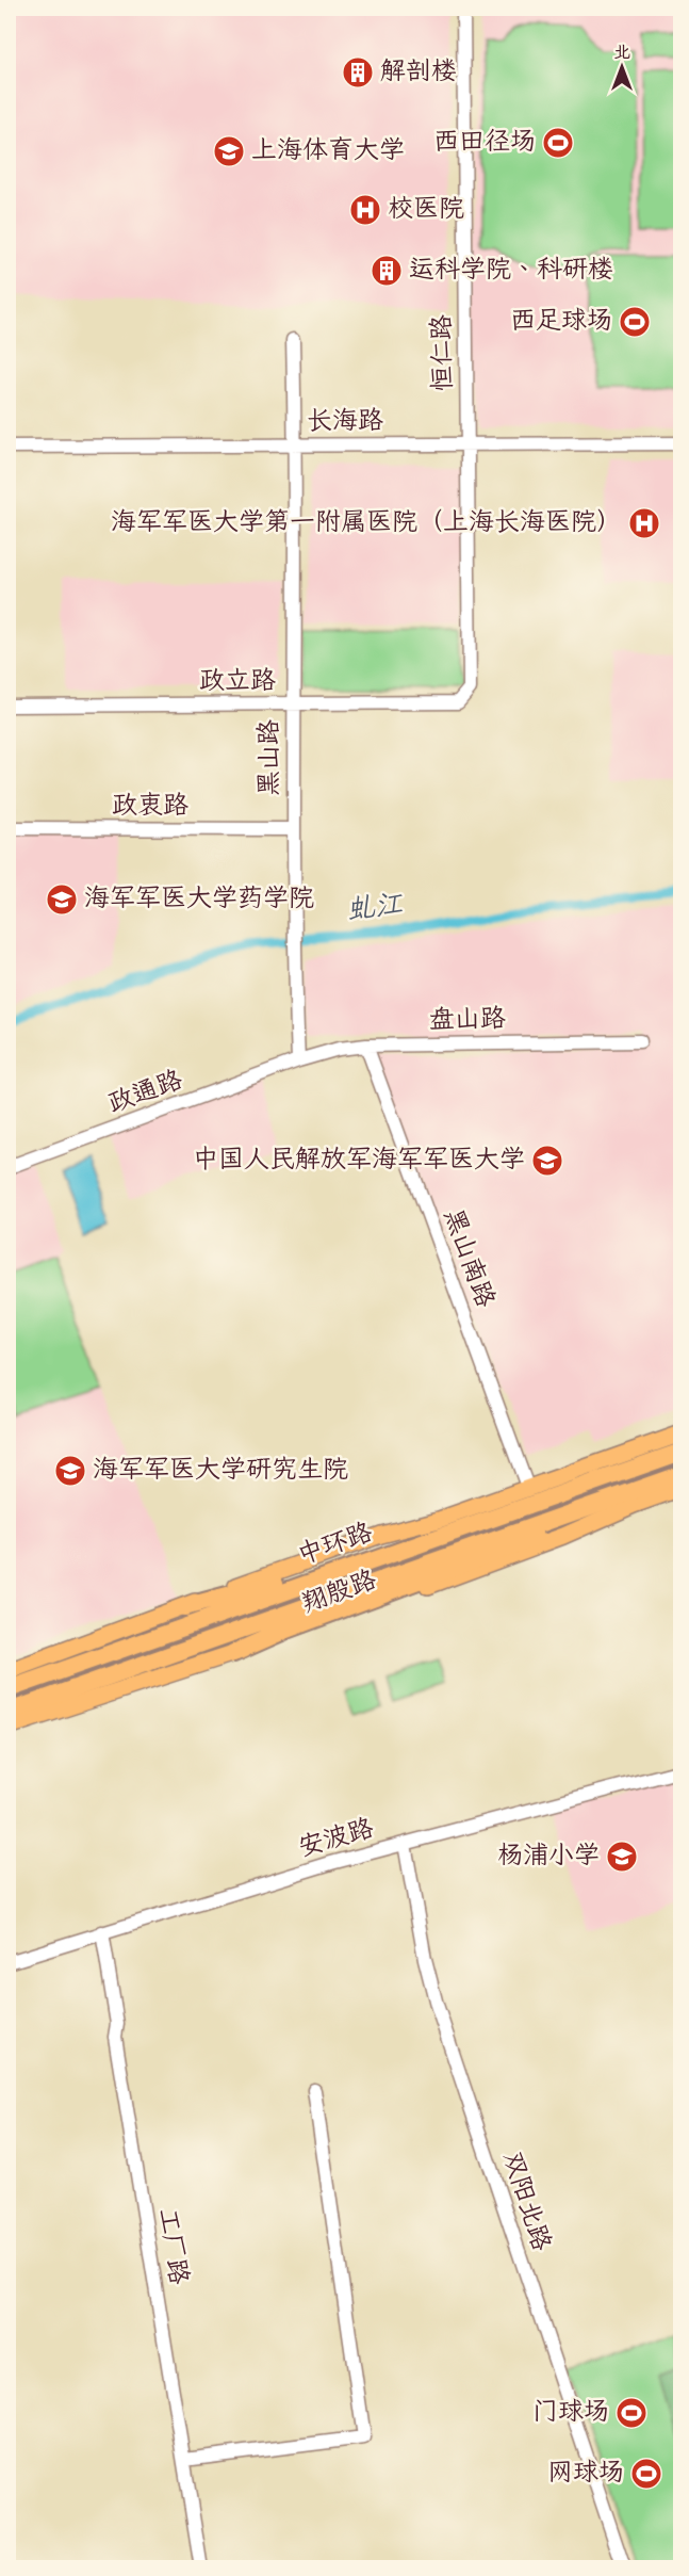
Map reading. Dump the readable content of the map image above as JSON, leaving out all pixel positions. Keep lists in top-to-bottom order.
{
  "streets": {
    "highway": ["中环路"],
    "main road": ["翔殷路"],
    "street": [
      "恒仁路",
      "长海路",
      "政立路",
      "黑山路",
      "政衷路",
      "盘山路",
      "政通路",
      "黑山南路",
      "安波路",
      "双阳北路",
      "工厂路"
    ]
  },
  "crossings": [
    ["恒仁路", "长海路"],
    ["恒仁路", "政立路"],
    ["长海路", "黑山路"],
    ["政立路", "黑山路"],
    ["黑山路", "政衷路"],
    ["黑山路", "盘山路"],
    ["黑山路", "政通路"],
    ["盘山路", "政通路"],
    ["盘山路", "黑山南路"],
    ["黑山南路", "翔殷路"],
    ["安波路", "双阳北路"],
    ["安波路", "工厂路"]
  ],
  "water": ["虬江"],
  "places": {
    "building": ["解剖楼", "运科学院、科研楼"],
    "sports": [
      "西田径场",
      "西足球场",
      "门球场",
      "网球场"
    ],
    "school or university": [
      "上海体育大学",
      "海军军医大学药学院",
      "中国人民解放军海军军医大学",
      "海军军医大学研究生院",
      "杨浦小学"
    ],
    "hospital": ["校医院", "海军军医大学第一附属医院（上海长海医院）"]
  },
  "north": "top"
}
